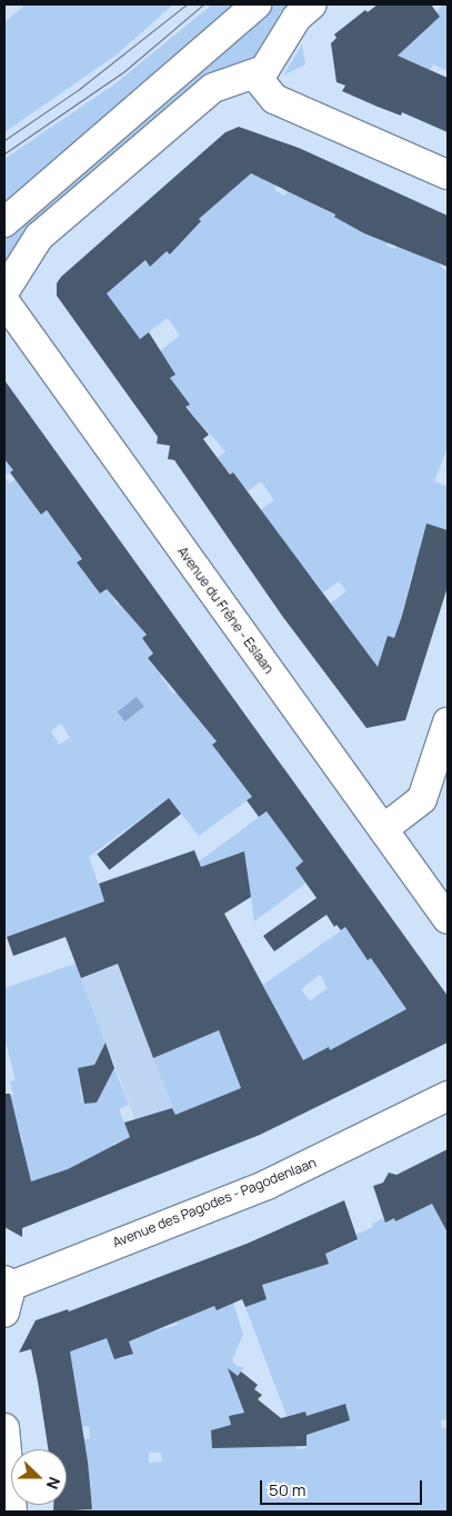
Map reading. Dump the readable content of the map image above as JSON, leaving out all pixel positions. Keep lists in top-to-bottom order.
{
  "streets": {
    "street": ["Avenue du Frêne - Eslaan", "Avenue des Pagodes - Pagodenlaan"]
  },
  "scale_bar": "50 m",
  "north": "right"
}
